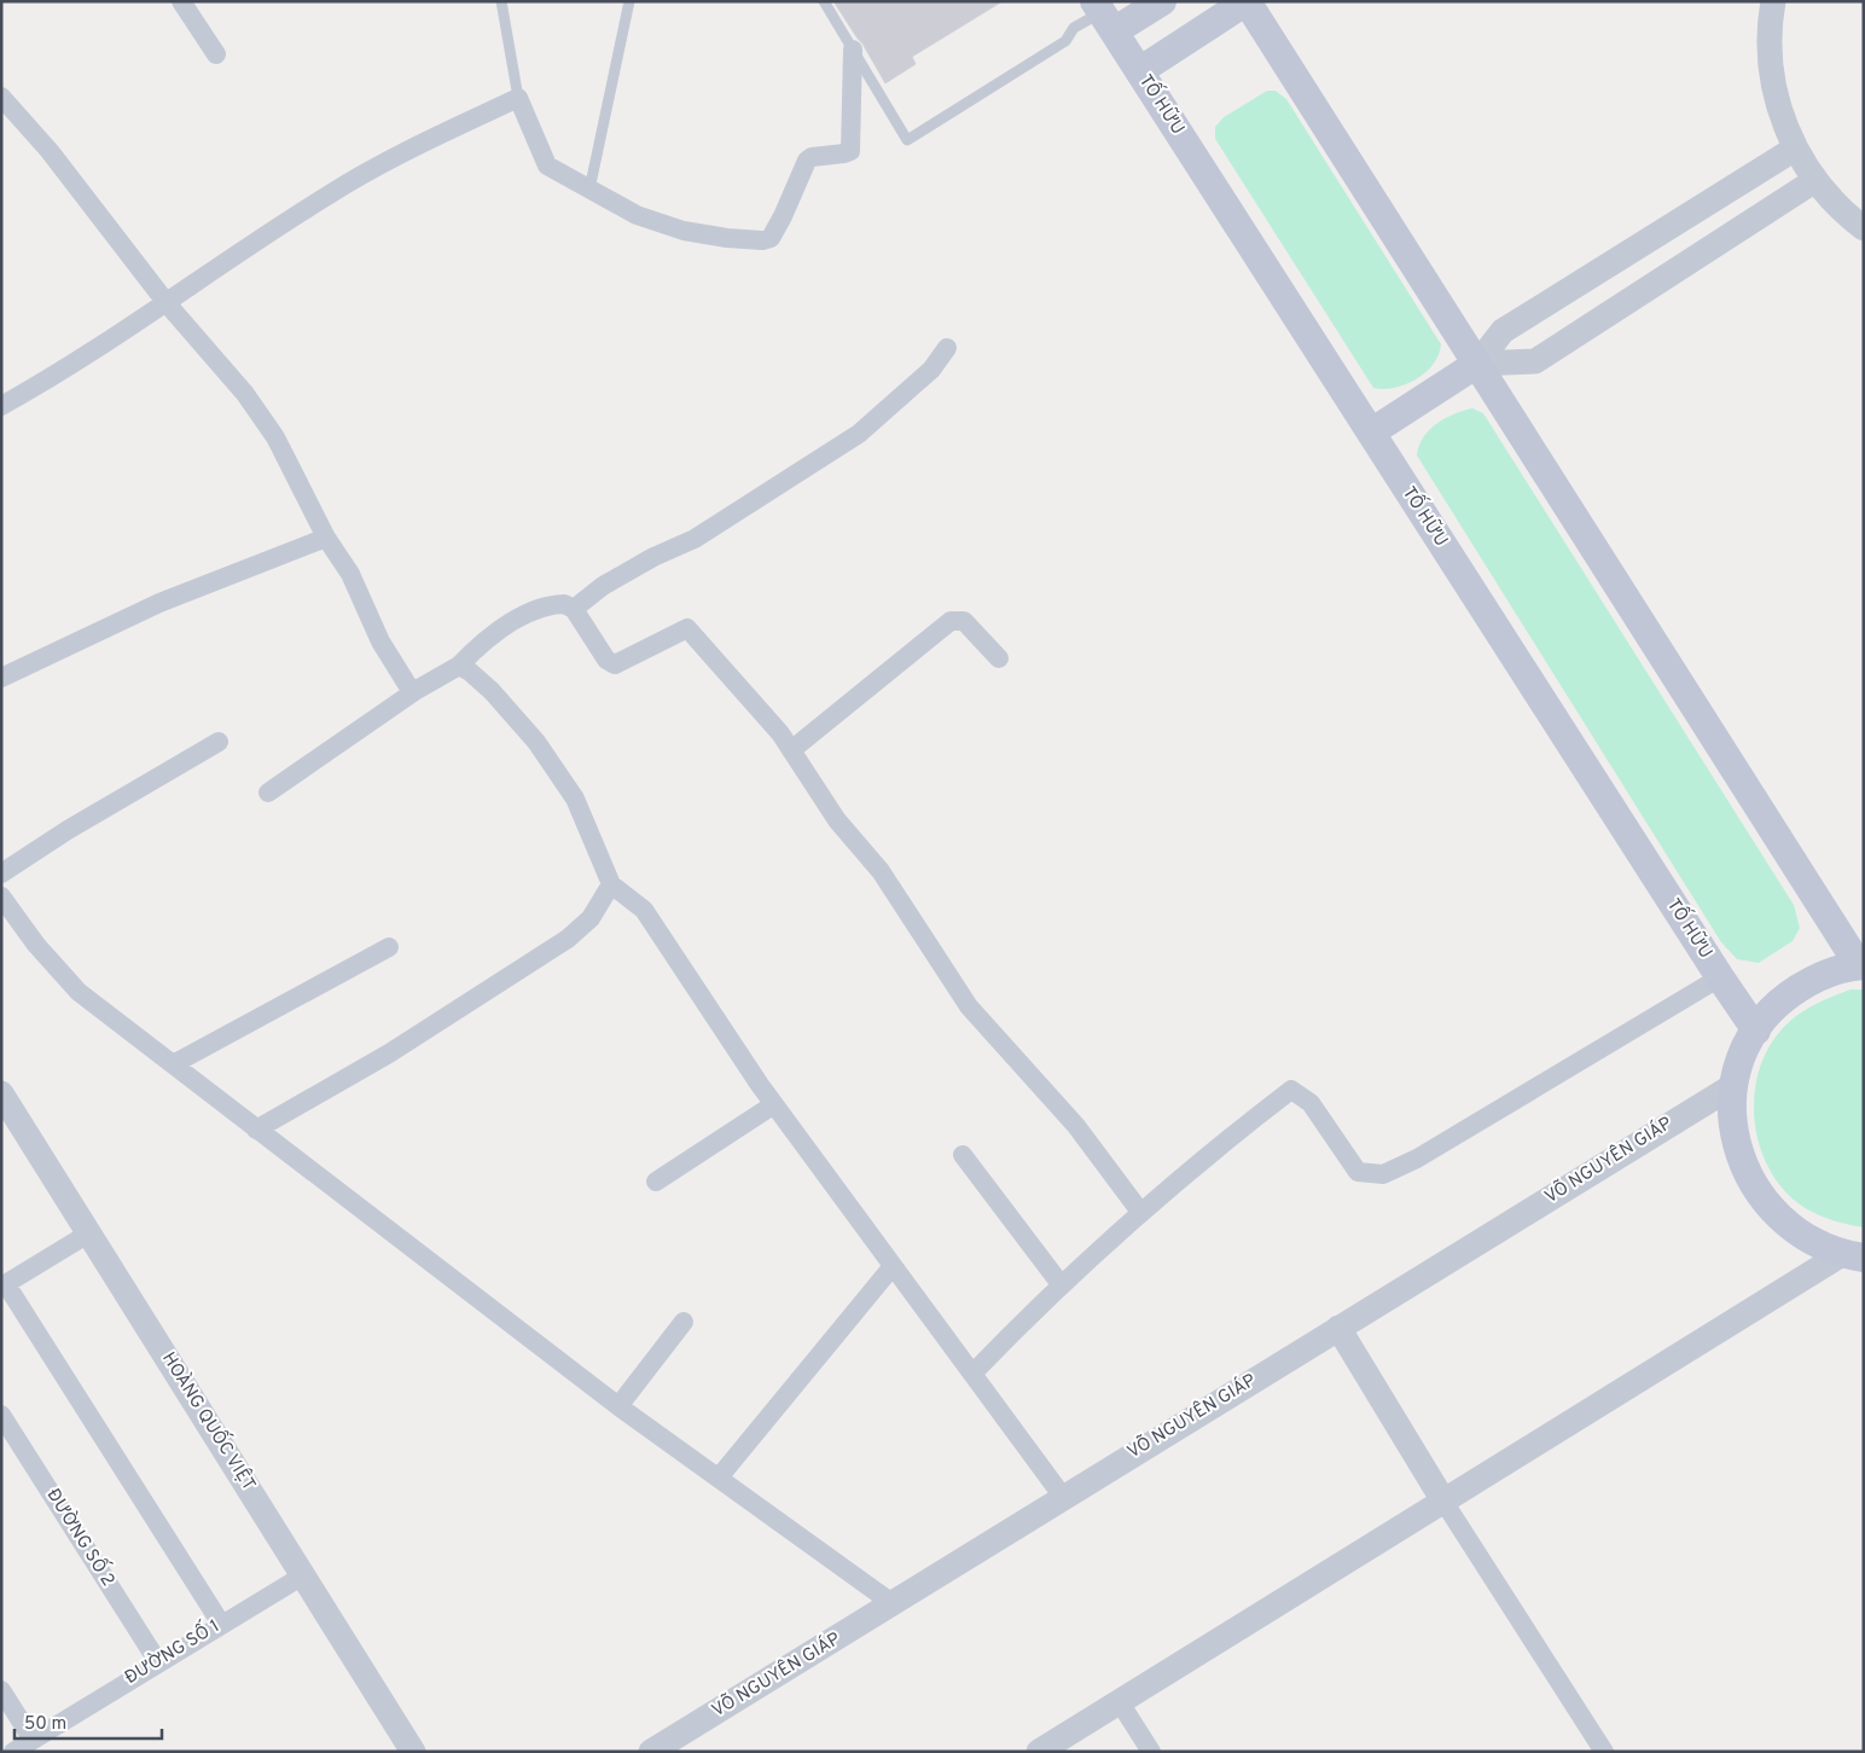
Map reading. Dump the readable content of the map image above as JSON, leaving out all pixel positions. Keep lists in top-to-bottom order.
{
  "streets": {
    "main road": ["TỐ HỮU"],
    "street": [
      "VÕ NGUYÊN GIÁP",
      "HOÀNG QUỐC VIỆT",
      "ĐƯỜNG SỐ 2",
      "ĐƯỜNG SỐ 1"
    ]
  },
  "crossings": [
    ["HOÀNG QUỐC VIỆT", "ĐƯỜNG SỐ 1"],
    ["ĐƯỜNG SỐ 2", "ĐƯỜNG SỐ 1"]
  ],
  "scale_bar": "50 m"
}
